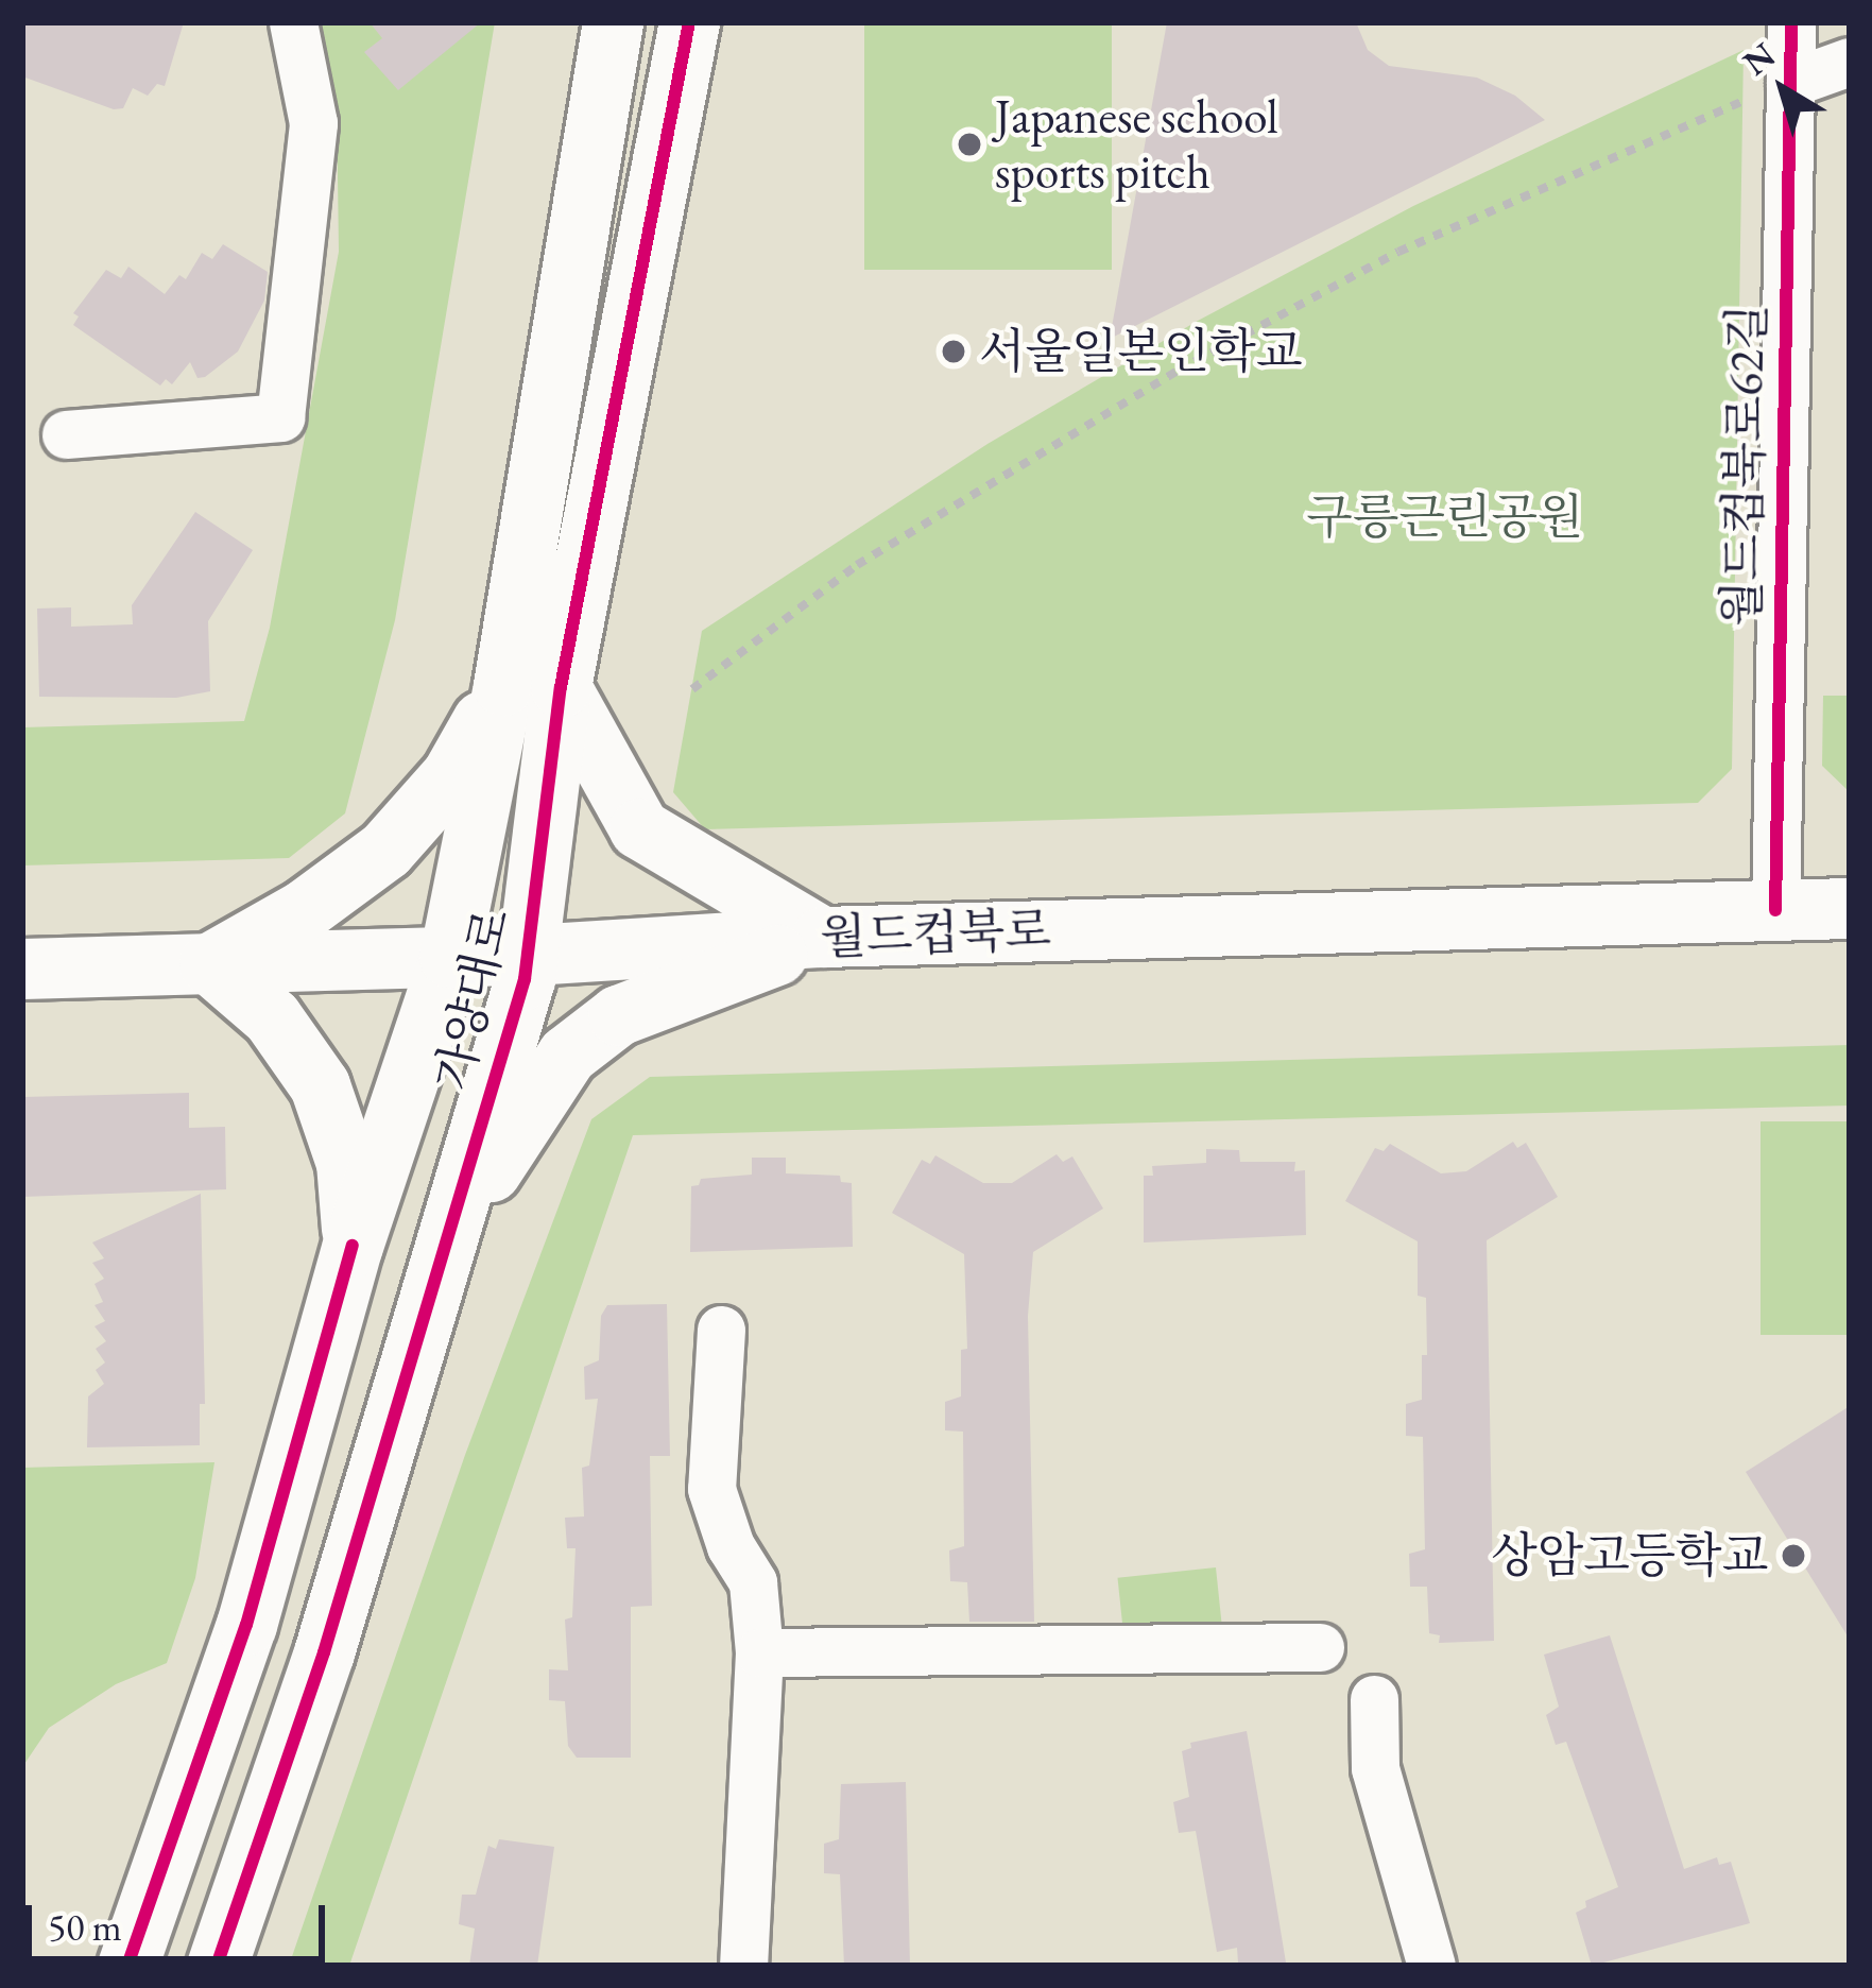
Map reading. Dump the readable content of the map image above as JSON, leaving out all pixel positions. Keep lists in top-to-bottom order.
{
  "streets": {
    "main road": ["월드컵북로", "가양대로"],
    "street": ["월드컵북로62길"]
  },
  "crossings": [
    ["월드컵북로62길", "월드컵북로"],
    ["월드컵북로", "가양대로"]
  ],
  "parks": ["구릉근린공원"],
  "places": ["Japanese school sports pitch", "서울일본인학교", "상암고등학교"],
  "scale_bar": "50 m",
  "north": "top left"
}
